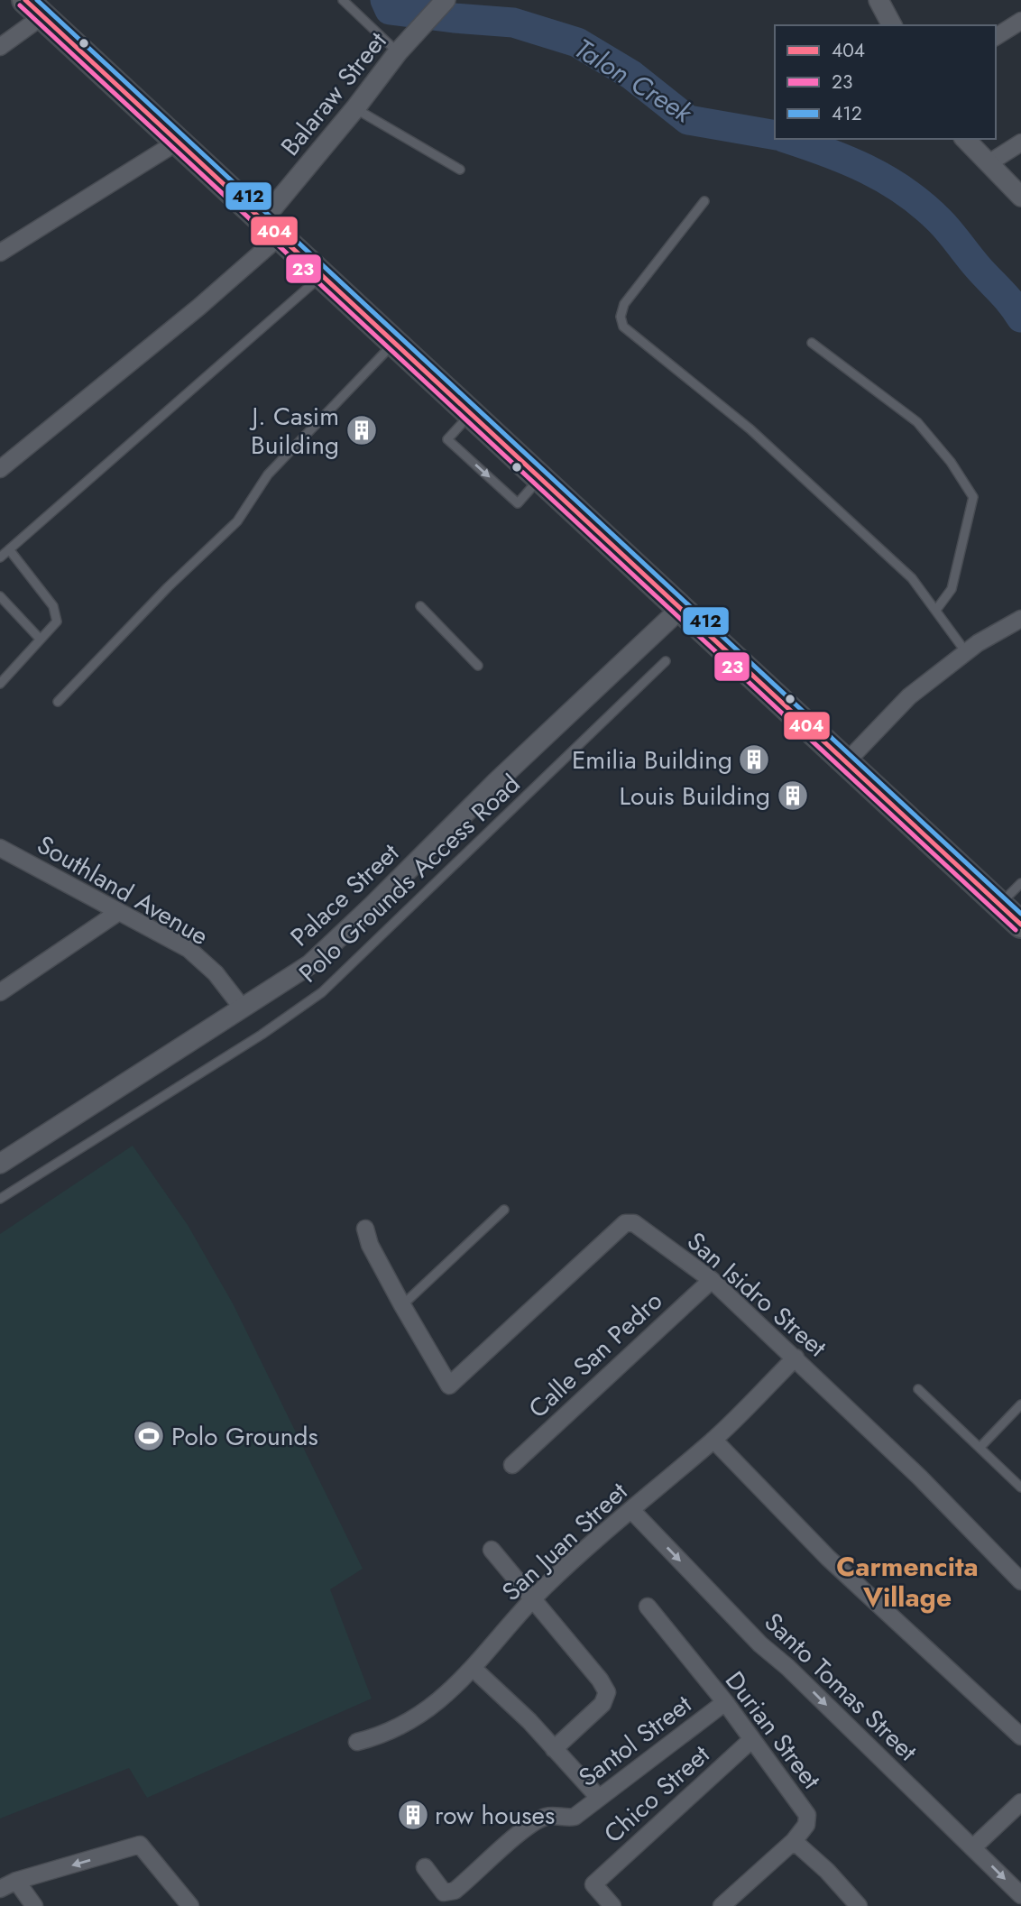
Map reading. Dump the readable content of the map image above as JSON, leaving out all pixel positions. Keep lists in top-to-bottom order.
{
  "streets": {
    "street": [
      "Balaraw Street",
      "Southland Avenue",
      "Palace Street",
      "San Isidro Street",
      "Calle San Pedro",
      "San Juan Street",
      "Santo Tomas Street",
      "Durian Street",
      "Santol Street",
      "Chico Street"
    ],
    "lane": ["Polo Grounds Access Road"]
  },
  "crossings": [
    ["Southland Avenue", "Palace Street"],
    ["San Isidro Street", "Calle San Pedro"],
    ["San Isidro Street", "San Juan Street"],
    ["San Juan Street", "Santo Tomas Street"],
    ["Durian Street", "Santol Street"],
    ["Durian Street", "Chico Street"]
  ],
  "districts": ["Carmencita Village"],
  "water": ["Talon Creek"],
  "places": {
    "building": [
      "J. Casim Building",
      "Emilia Building",
      "Louis Building",
      "row houses"
    ],
    "sports": ["Polo Grounds"]
  },
  "lines": ["transit line 404", "transit line 412", "transit line 23"],
  "legend": ["404", "23", "412"]
}
